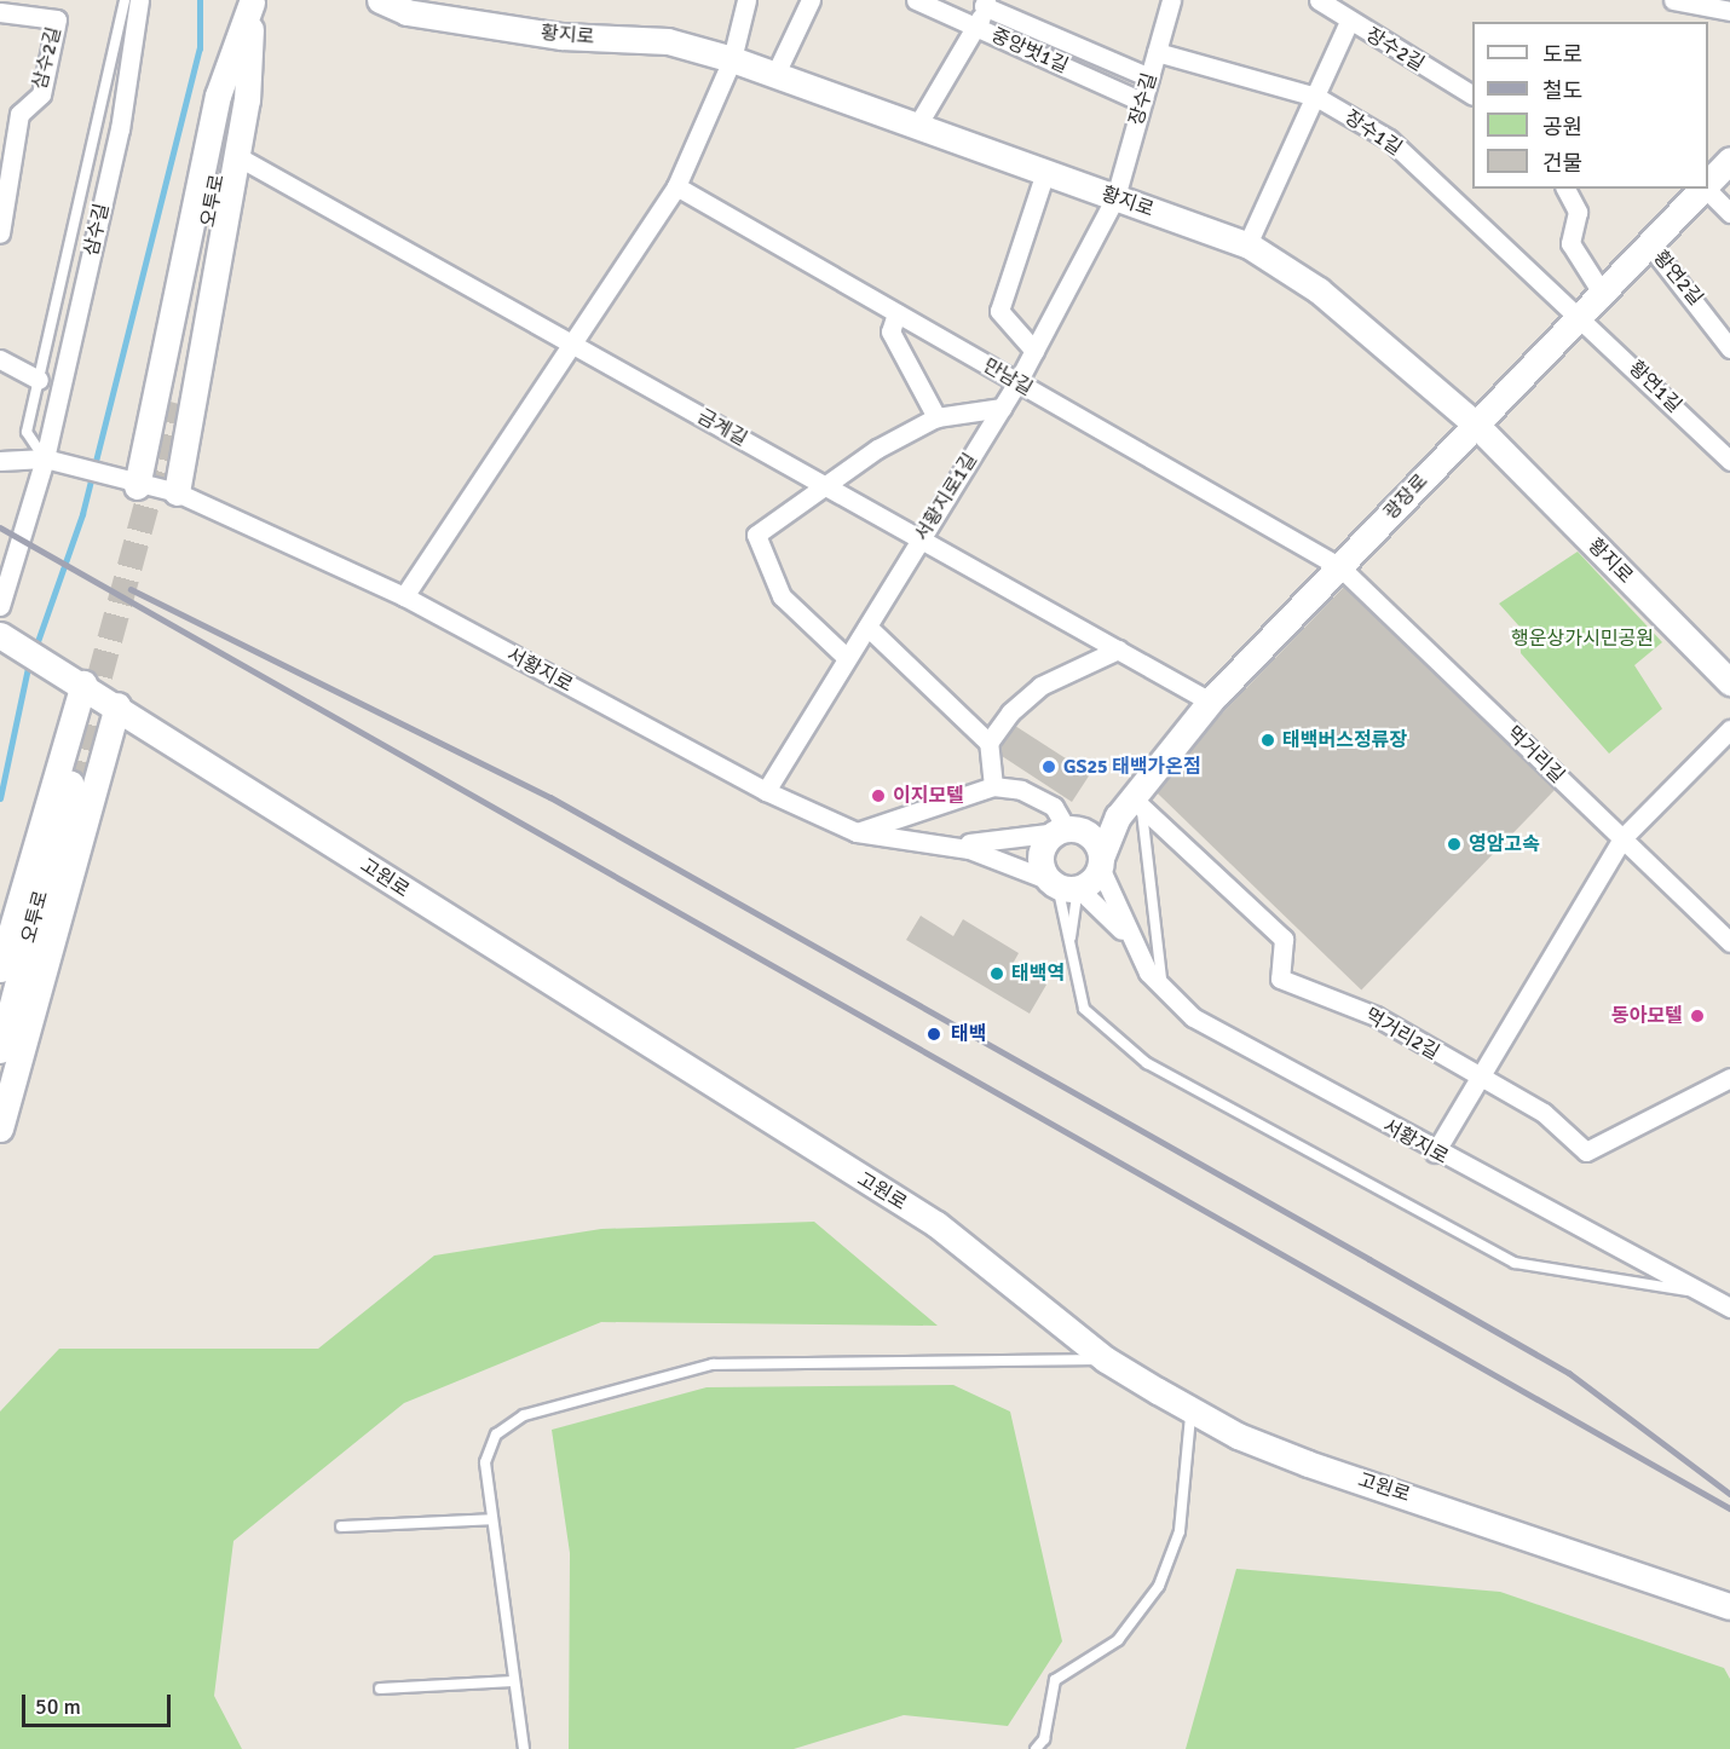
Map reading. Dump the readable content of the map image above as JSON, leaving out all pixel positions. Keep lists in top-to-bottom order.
{
  "streets": {
    "street": [
      "황지로",
      "장수2길",
      "중앙벗1길",
      "삼수2길",
      "장수길",
      "장수1길",
      "오투로",
      "삼수길",
      "황연2길",
      "만남길",
      "황연1길",
      "금계길",
      "서황지로1길",
      "광장로",
      "서황지로",
      "먹거리길",
      "고원로",
      "먹거리2길"
    ]
  },
  "crossings": [
    ["황지로", "장수길"],
    ["황지로", "서황지로1길"],
    ["황지로", "광장로"],
    ["중앙벗1길", "장수길"],
    ["장수길", "장수1길"],
    ["장수길", "서황지로1길"],
    ["장수1길", "황연1길"],
    ["장수1길", "광장로"],
    ["삼수길", "서황지로"],
    ["황연2길", "광장로"],
    ["만남길", "서황지로1길"],
    ["만남길", "광장로"],
    ["만남길", "먹거리길"],
    ["황연1길", "광장로"],
    ["금계길", "서황지로1길"],
    ["금계길", "광장로"],
    ["서황지로1길", "서황지로"],
    ["광장로", "먹거리길"],
    ["광장로", "먹거리2길"]
  ],
  "parks": ["행운상가시민공원"],
  "places": [
    "태백버스정류장",
    "GS25 태백가온점",
    "이지모텔",
    "영암고속",
    "태백역",
    "동아모텔",
    "태백"
  ],
  "legend": [
    "도로",
    "철도",
    "공원",
    "건물"
  ],
  "scale_bar": "50 m"
}
